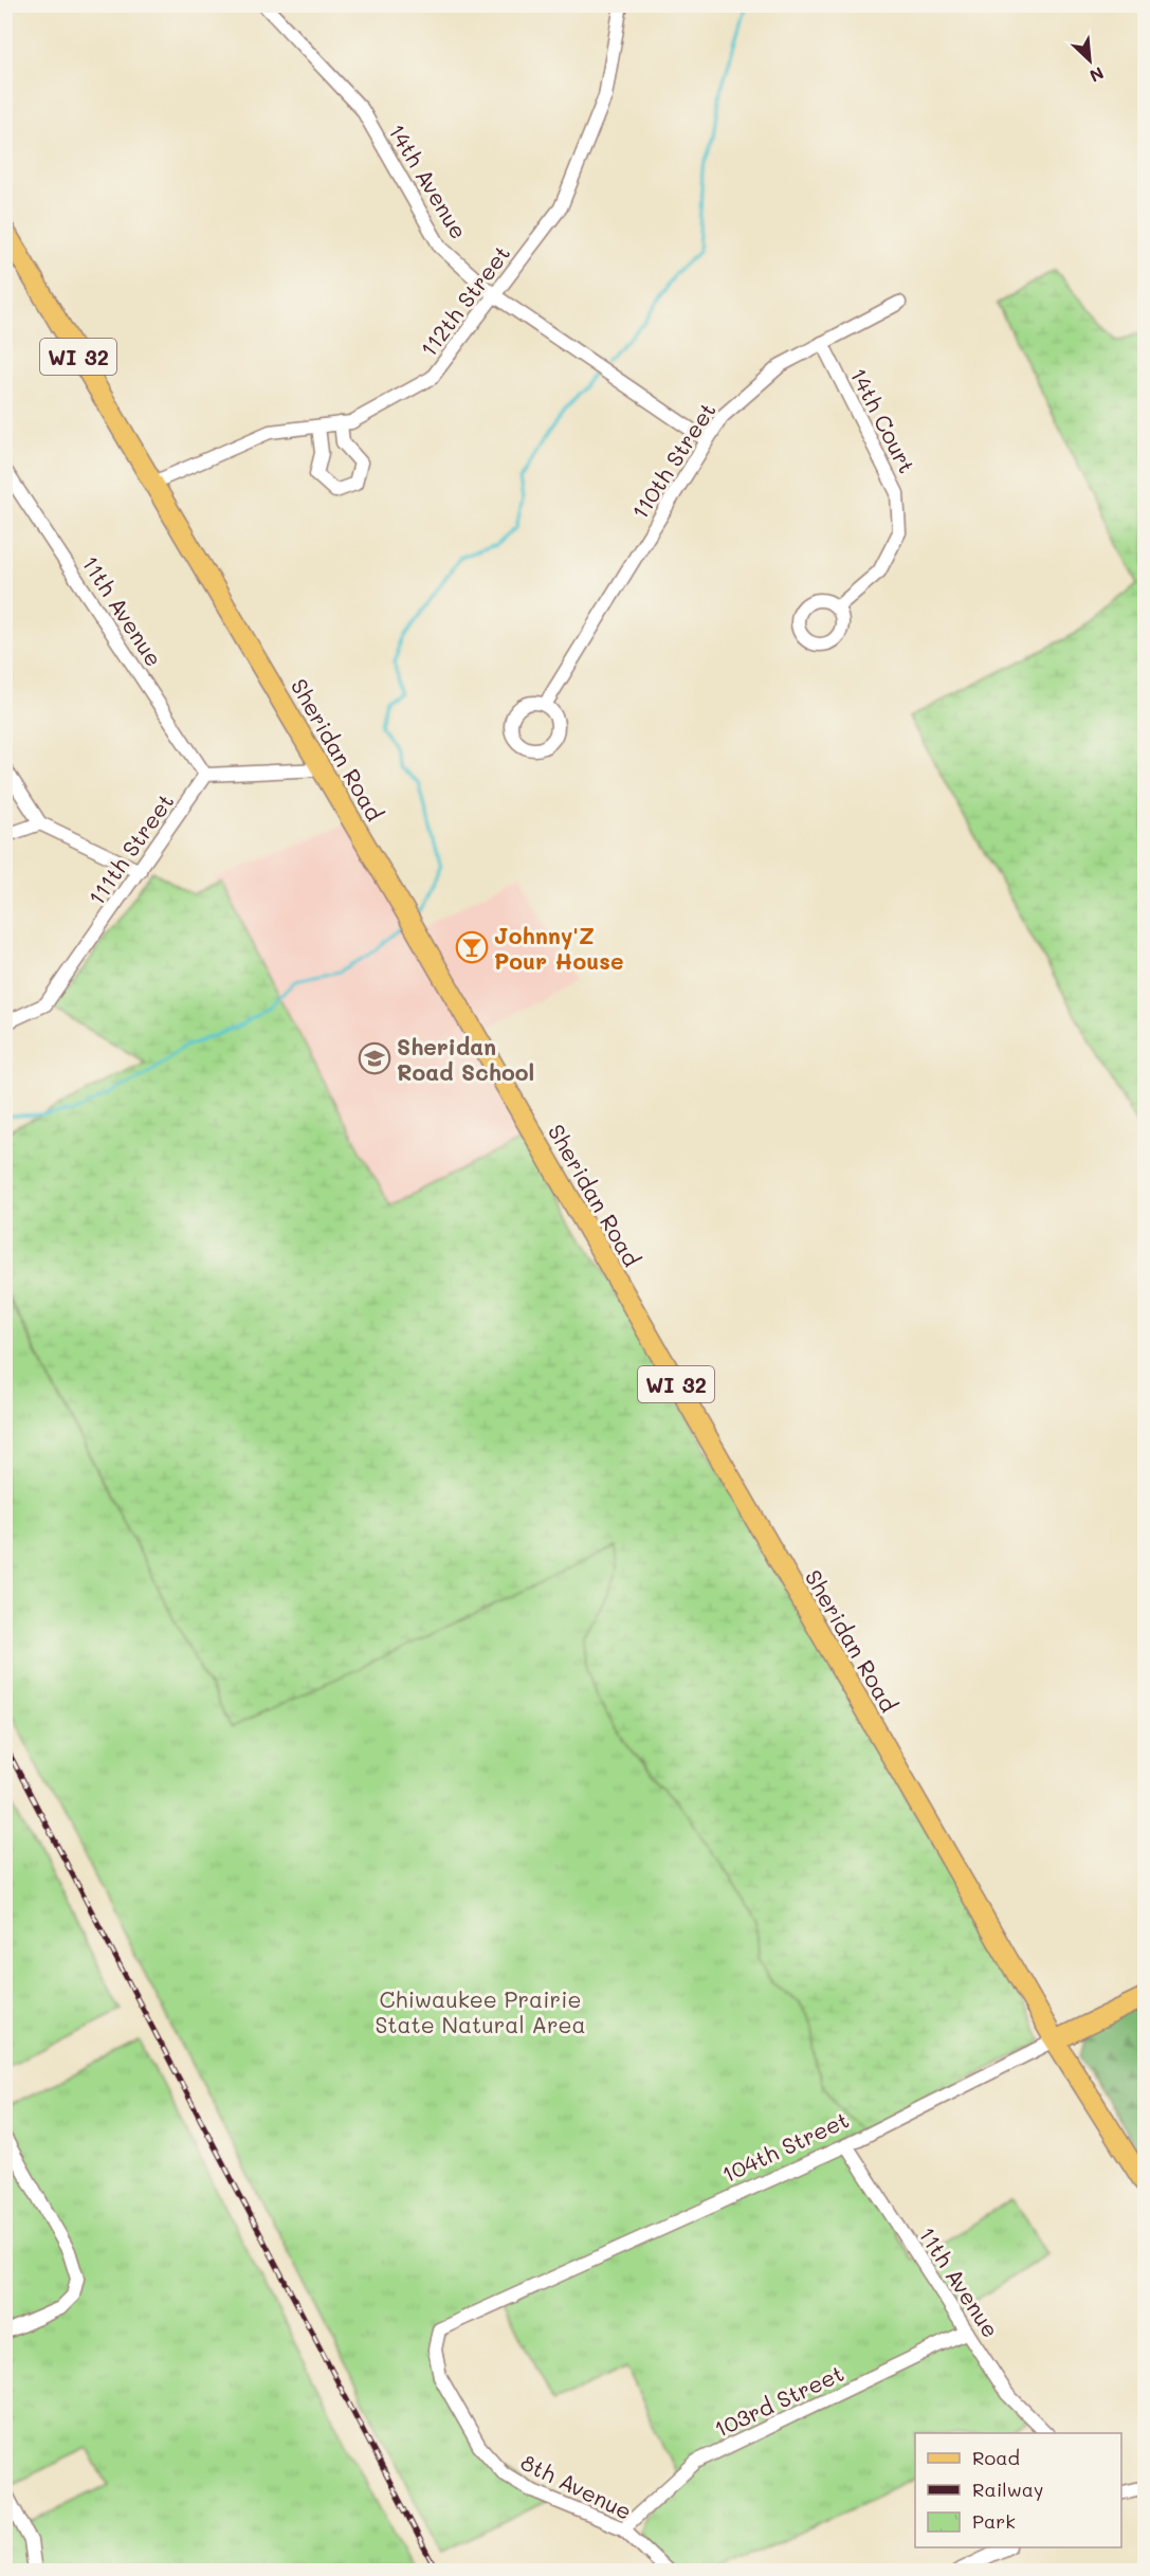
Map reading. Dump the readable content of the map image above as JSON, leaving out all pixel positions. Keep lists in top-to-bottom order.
{
  "streets": {
    "main road": ["WI 32", "Sheridan Road", "104th Street"],
    "street": [
      "14th Avenue",
      "112th Street",
      "14th Court",
      "110th Street",
      "11th Avenue",
      "111th Street",
      "103rd Street",
      "8th Avenue"
    ]
  },
  "crossings": [
    ["14th Avenue", "112th Street"],
    ["14th Avenue", "110th Street"],
    ["112th Street", "Sheridan Road"],
    ["14th Court", "110th Street"],
    ["11th Avenue", "111th Street"],
    ["11th Avenue", "104th Street"],
    ["11th Avenue", "103rd Street"],
    ["Sheridan Road", "104th Street"],
    ["104th Street", "8th Avenue"],
    ["103rd Street", "8th Avenue"]
  ],
  "parks": ["Chiwaukee Prairie State Natural Area"],
  "places": {
    "bar": ["Johnny'Z Pour House"],
    "school or university": ["Sheridan Road School"]
  },
  "legend": ["Road", "Railway", "Park"],
  "north": "bottom right"
}
